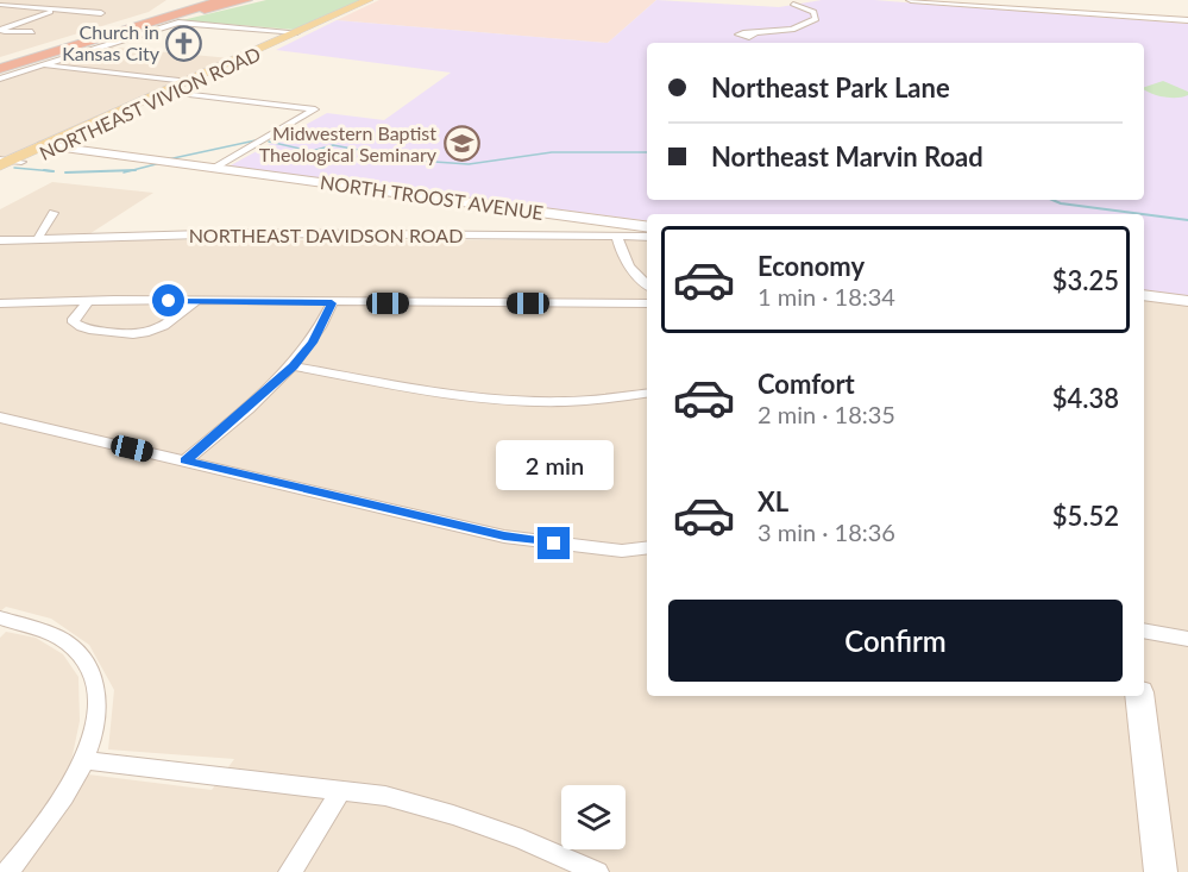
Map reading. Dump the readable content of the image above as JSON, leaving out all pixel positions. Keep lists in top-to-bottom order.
{
  "streets": {
    "main road": ["NORTHEAST VIVION ROAD"],
    "street": ["NORTH TROOST AVENUE", "NORTHEAST DAVIDSON ROAD"]
  },
  "crossings": [
    ["NORTHEAST VIVION ROAD", "NORTH TROOST AVENUE"]
  ],
  "places": {
    "church": ["Church in Kansas City"],
    "school or university": ["Midwestern Baptist Theological Seminary"]
  },
  "page": {
    "banner": ["Northeast Park Lane", "Northeast Marvin Road"],
    "list": [
      {
        "name": "Economy",
        "note": "1 min · 18:34",
        "value": "$3.25"
      },
      {
        "name": "Comfort",
        "note": "2 min · 18:35",
        "value": "$4.38"
      },
      {
        "name": "XL",
        "note": "3 min · 18:36",
        "value": "$5.52"
      }
    ],
    "bubble": "2 min",
    "buttons": "Confirm"
  }
}
